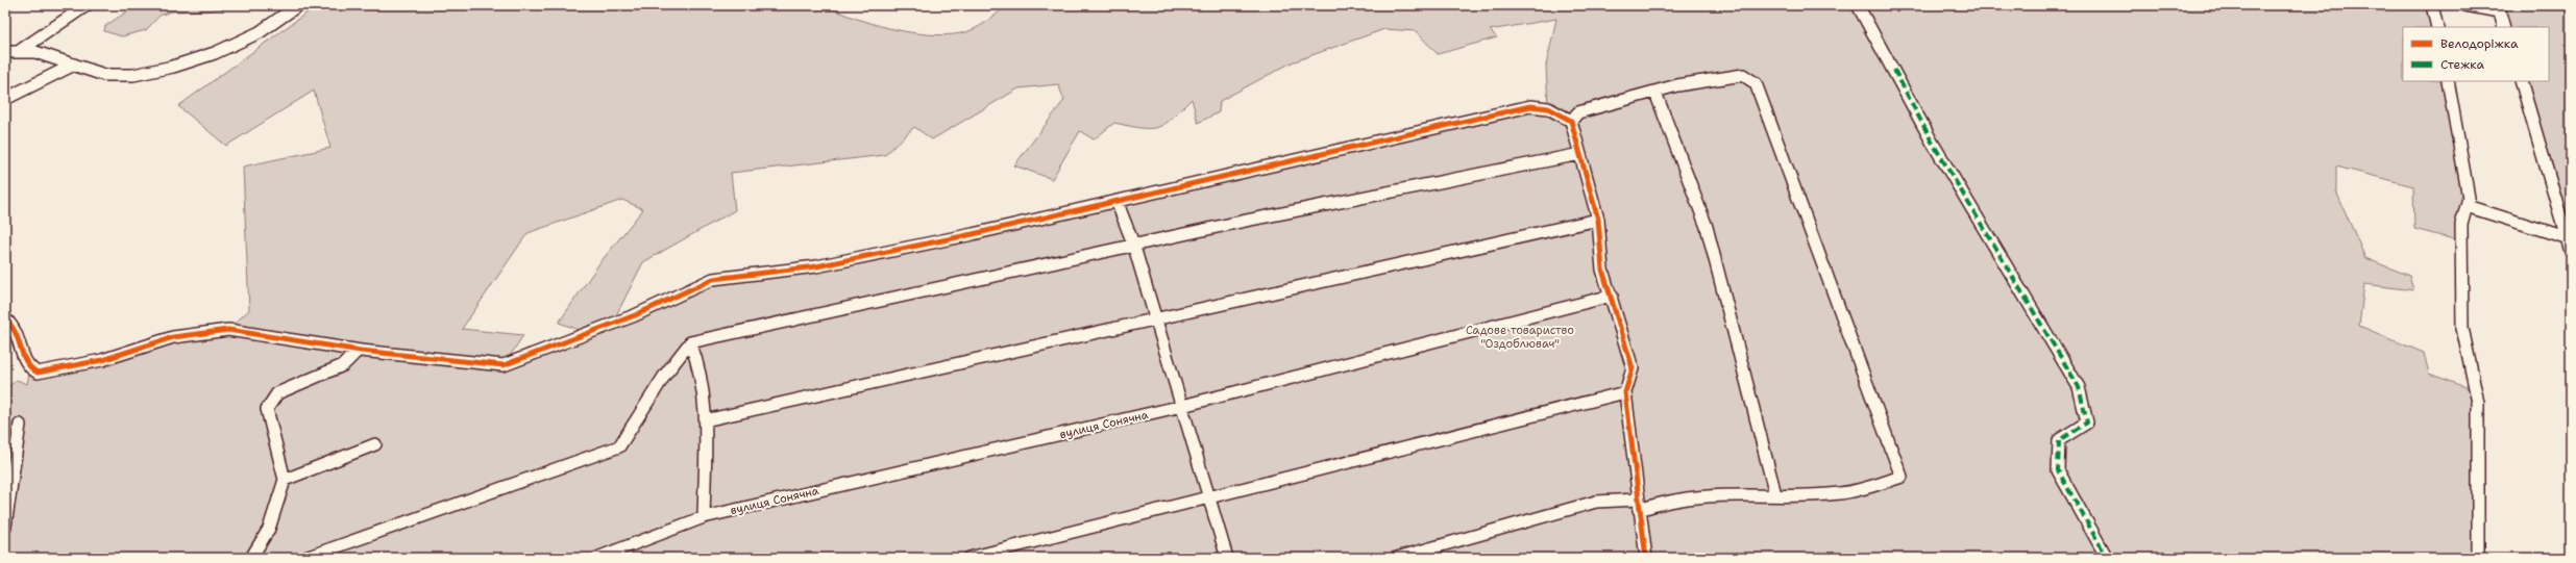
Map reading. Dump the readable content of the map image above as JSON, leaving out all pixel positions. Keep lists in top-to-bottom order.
{
  "streets": {
    "street": ["вулиця Сонячна"]
  },
  "parks": ["Садове товариство \"Оздоблювач\""],
  "legend": ["Велодоріжка", "Стежка"]
}
